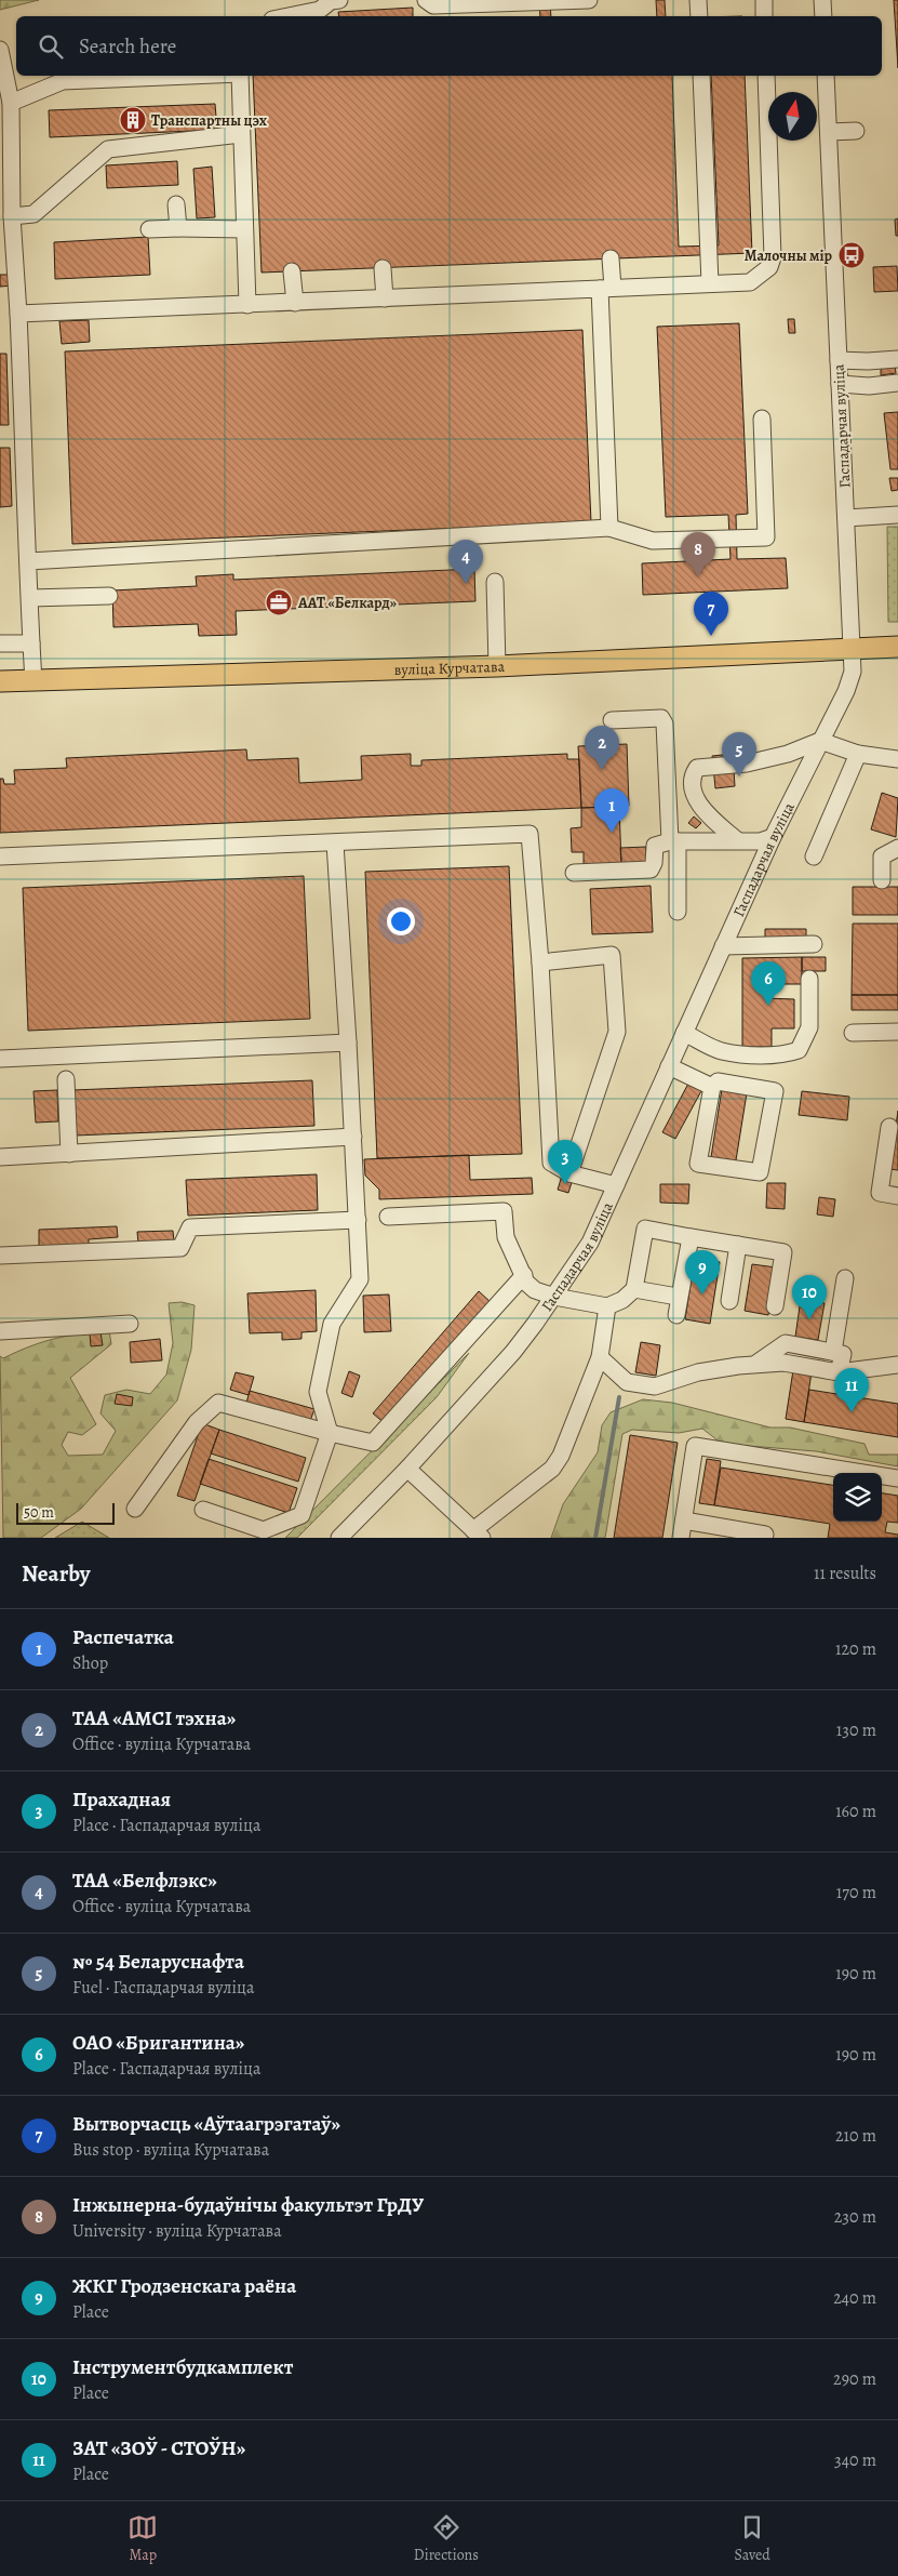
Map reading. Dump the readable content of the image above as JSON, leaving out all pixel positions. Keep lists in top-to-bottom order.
{
  "streets": {
    "main road": ["вуліца Курчатава"],
    "street": ["Гаспадарчая вуліца"]
  },
  "crossings": [
    ["Гаспадарчая вуліца", "вуліца Курчатава"]
  ],
  "places": {
    "building": ["Транспартны цэх"],
    "bus stop": ["Малочны мір"],
    "office": ["ААТ «Белкард»"]
  },
  "scale_bar": "50 m",
  "north": "top",
  "page": {
    "search": "Search here",
    "pins": [
      "8",
      "4",
      "7",
      "2",
      "5",
      "1",
      "6",
      "3",
      "9",
      "10",
      "11"
    ],
    "scale": "50 m",
    "heading": ["Nearby", "11 results"],
    "list": [
      {
        "mark": "1",
        "name": "Распечатка",
        "note": "Shop",
        "value": "120 m"
      },
      {
        "mark": "2",
        "name": "ТАА «АМСІ тэхна»",
        "note": "Office · вуліца Курчатава",
        "value": "130 m"
      },
      {
        "mark": "3",
        "name": "Прахадная",
        "note": "Place · Гаспадарчая вуліца",
        "value": "160 m"
      },
      {
        "mark": "4",
        "name": "ТАА «Белфлэкс»",
        "note": "Office · вуліца Курчатава",
        "value": "170 m"
      },
      {
        "mark": "5",
        "name": "№ 54 Беларуснафта",
        "note": "Fuel · Гаспадарчая вуліца",
        "value": "190 m"
      },
      {
        "mark": "6",
        "name": "ОАО «Бригантина»",
        "note": "Place · Гаспадарчая вуліца",
        "value": "190 m"
      },
      {
        "mark": "7",
        "name": "Вытворчасць «Аўтаагрэгатаў»",
        "note": "Bus stop · вуліца Курчатава",
        "value": "210 m"
      },
      {
        "mark": "8",
        "name": "Інжынерна-будаўнічы факультэт ГрДУ",
        "note": "University · вуліца Курчатава",
        "value": "230 m"
      },
      {
        "mark": "9",
        "name": "ЖКГ Гродзенскага раёна",
        "note": "Place",
        "value": "240 m"
      },
      {
        "mark": "10",
        "name": "Інструментбудкамплект",
        "note": "Place",
        "value": "290 m"
      },
      {
        "mark": "11",
        "name": "ЗАТ «ЗОЎ - СТОЎН»",
        "note": "Place",
        "value": "340 m"
      }
    ],
    "nav": ["Map", "Directions", "Saved"]
  }
}
